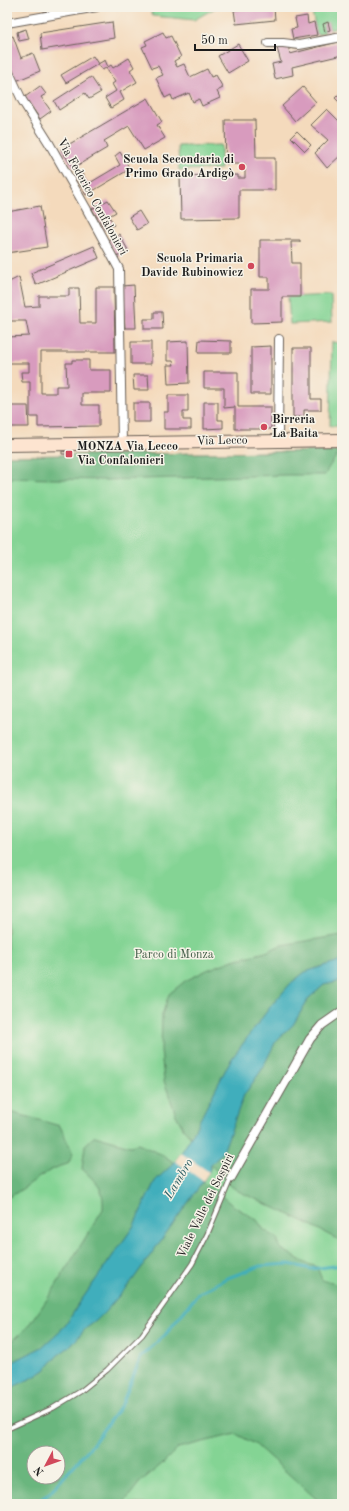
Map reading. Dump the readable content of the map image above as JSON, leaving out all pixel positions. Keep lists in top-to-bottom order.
{
  "streets": {
    "main road": ["Via Lecco"],
    "street": ["Via Federico Confalonieri", "Viale Valle dei Sospiri"]
  },
  "crossings": [
    ["Via Federico Confalonieri", "Via Lecco"]
  ],
  "water": ["Lambro"],
  "parks": ["Parco di Monza"],
  "places": {
    "other": ["Scuola Secondaria di Primo Grado Ardigò", "Scuola Primaria Davide Rubinowicz", "Birreria La Baita"],
    "transit": ["MONZA Via Lecco Via Confalonieri"]
  },
  "scale_bar": "50 m",
  "north": "bottom left"
}
